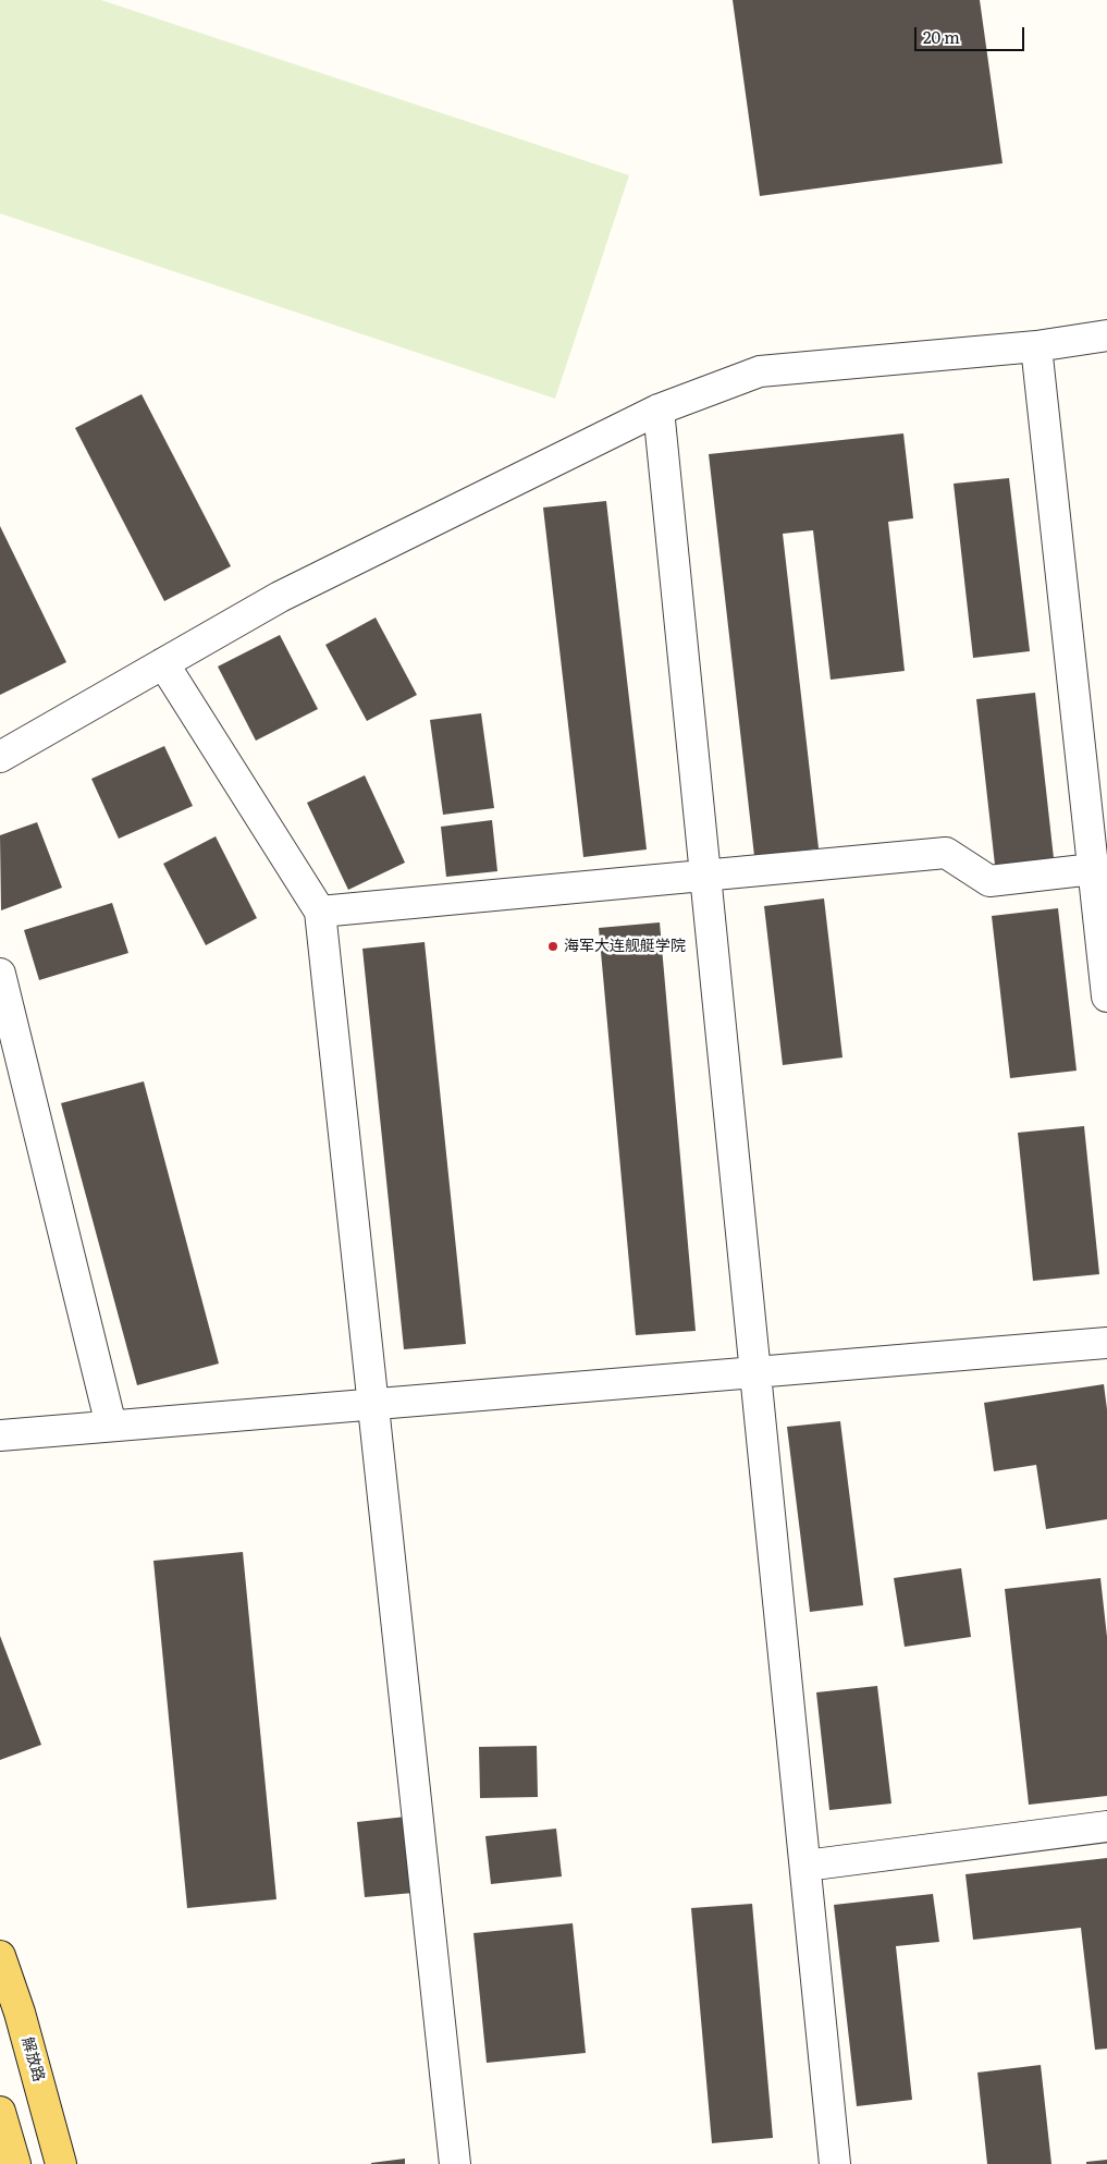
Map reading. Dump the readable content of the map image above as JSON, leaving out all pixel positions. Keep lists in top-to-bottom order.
{
  "streets": {
    "main road": ["解放路"]
  },
  "places": ["海军大连舰艇学院"],
  "scale_bar": "20 m"
}
